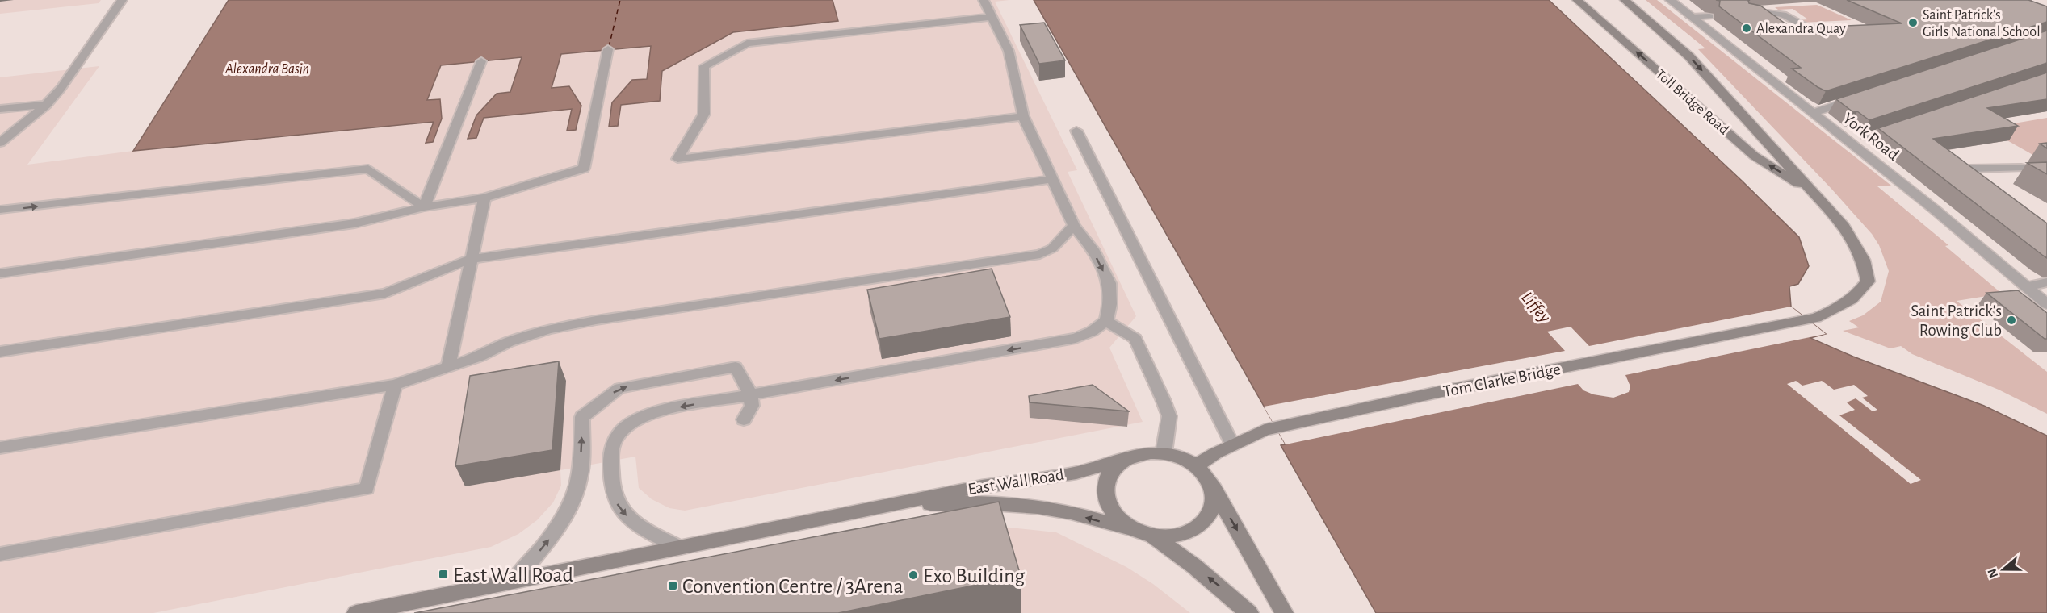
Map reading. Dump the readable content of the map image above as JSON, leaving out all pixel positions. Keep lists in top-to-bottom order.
{
  "streets": {
    "main road": ["Toll Bridge Road", "Tom Clarke Bridge", "East Wall Road"],
    "street": ["York Road"]
  },
  "crossings": [
    ["Toll Bridge Road", "Tom Clarke Bridge"],
    ["Tom Clarke Bridge", "East Wall Road"]
  ],
  "water": ["Alexandra Basin", "Liffey"],
  "places": {
    "other": [
      "Saint Patrick's Girls National School",
      "Alexandra Quay",
      "Saint Patrick's Rowing Club",
      "Exo Building"
    ],
    "transit": ["East Wall Road", "Convention Centre / 3Arena"]
  },
  "north": "left"
}
